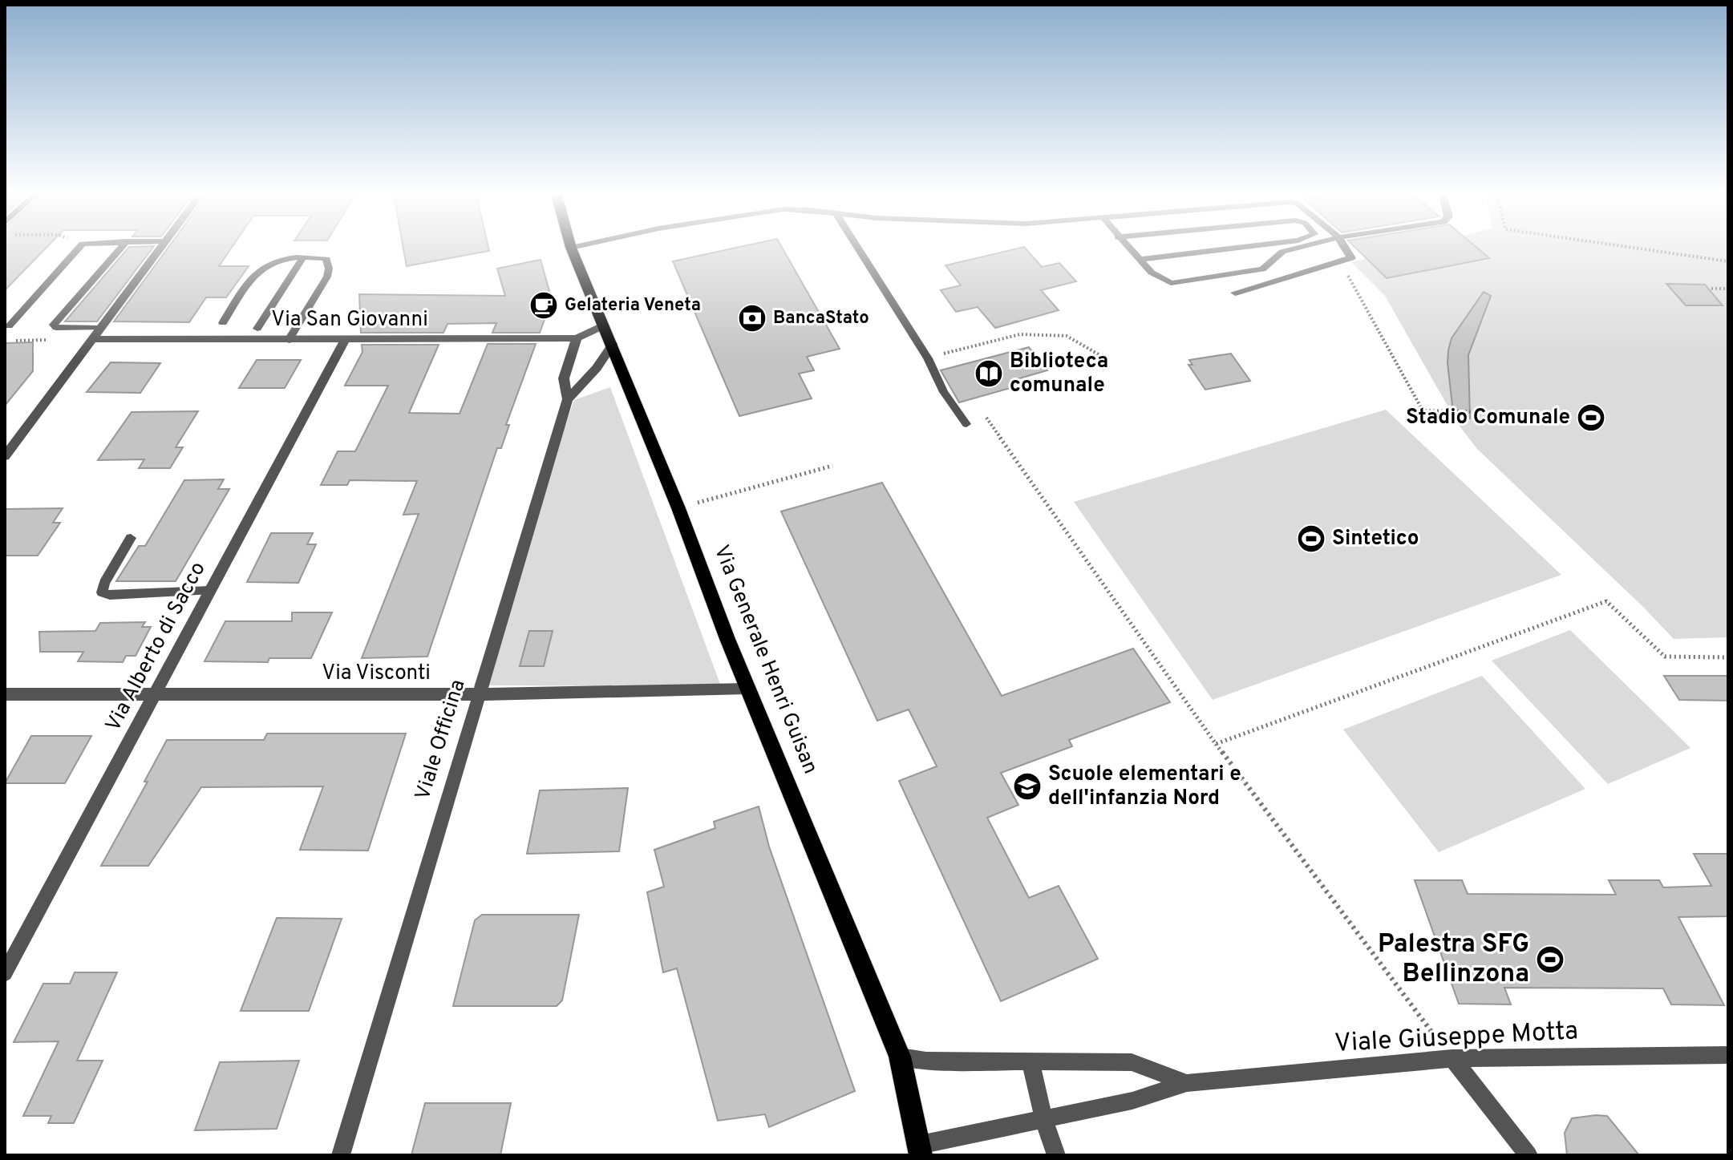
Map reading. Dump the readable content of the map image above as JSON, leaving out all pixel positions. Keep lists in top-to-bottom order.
{
  "streets": {
    "main road": ["Via Generale Henri Guisan"],
    "street": [
      "Via San Giovanni",
      "Via Alberto di Sacco",
      "Via Visconti",
      "Viale Officina",
      "Viale Giuseppe Motta"
    ]
  },
  "crossings": [
    ["Via San Giovanni", "Via Alberto di Sacco"],
    ["Via San Giovanni", "Via Generale Henri Guisan"],
    ["Via San Giovanni", "Viale Officina"],
    ["Via Alberto di Sacco", "Via Visconti"],
    ["Via Generale Henri Guisan", "Via Visconti"],
    ["Via Generale Henri Guisan", "Viale Giuseppe Motta"],
    ["Via Visconti", "Viale Officina"]
  ],
  "places": {
    "cafe": ["Gelateria Veneta"],
    "bank": ["BancaStato"],
    "library": ["Biblioteca comunale"],
    "sports": ["Stadio Comunale", "Sintetico", "Palestra SFG Bellinzona"],
    "school or university": ["Scuole elementari e dell'infanzia Nord"]
  }
}
